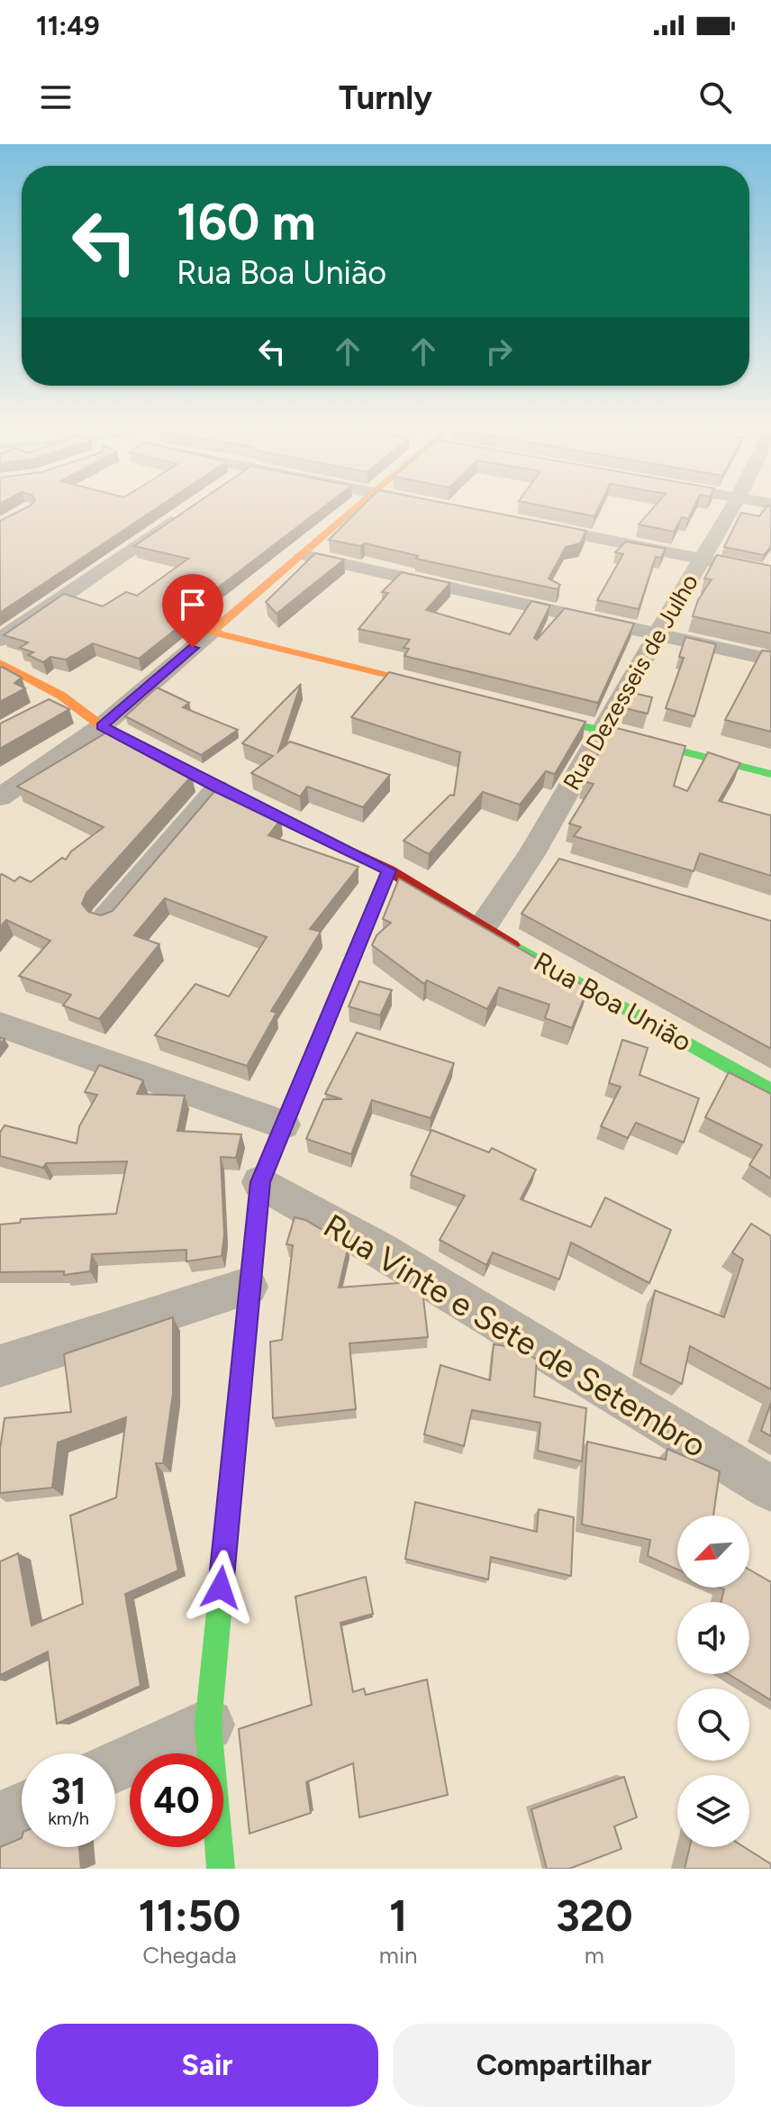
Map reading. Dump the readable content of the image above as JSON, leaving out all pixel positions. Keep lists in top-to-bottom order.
{
  "streets": {
    "street": ["Rua Dezesseis de Julho", "Rua Boa União", "Rua Vinte e Sete de Setembro"]
  },
  "crossings": [
    ["Rua Dezesseis de Julho", "Rua Boa União"]
  ],
  "north": "bottom left",
  "page": {
    "status": "11:49",
    "header": "Turnly",
    "turn": ["160 m", "Rua Boa União"],
    "speed": "31 km/h",
    "limit": "40",
    "eta": [
      "11:50",
      "Chegada",
      "1",
      "min",
      "320",
      "m"
    ],
    "buttons": ["Sair", "Compartilhar"]
  }
}
